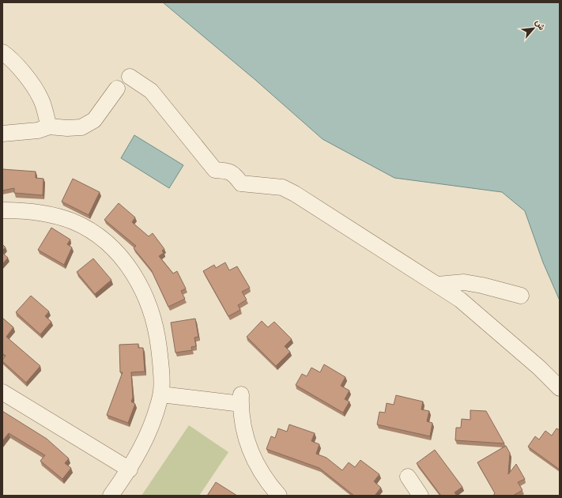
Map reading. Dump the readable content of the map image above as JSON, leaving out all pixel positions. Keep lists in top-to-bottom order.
{
  "north": "top right"
}
